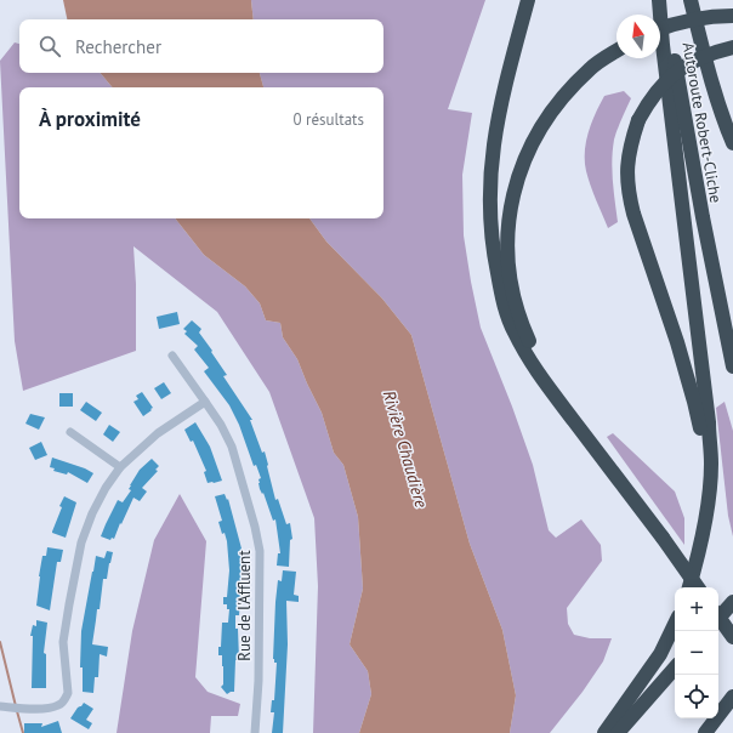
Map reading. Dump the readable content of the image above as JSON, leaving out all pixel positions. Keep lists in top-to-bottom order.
{
  "streets": {
    "highway": ["Autoroute Robert-Cliche"],
    "street": ["Rue de l'Affluent"]
  },
  "water": ["Rivière Chaudière"],
  "north": "top",
  "page": {
    "search": "Rechercher",
    "heading": ["À proximité", "0 résultats"],
    "map_buttons": ["+", "−"]
  }
}
